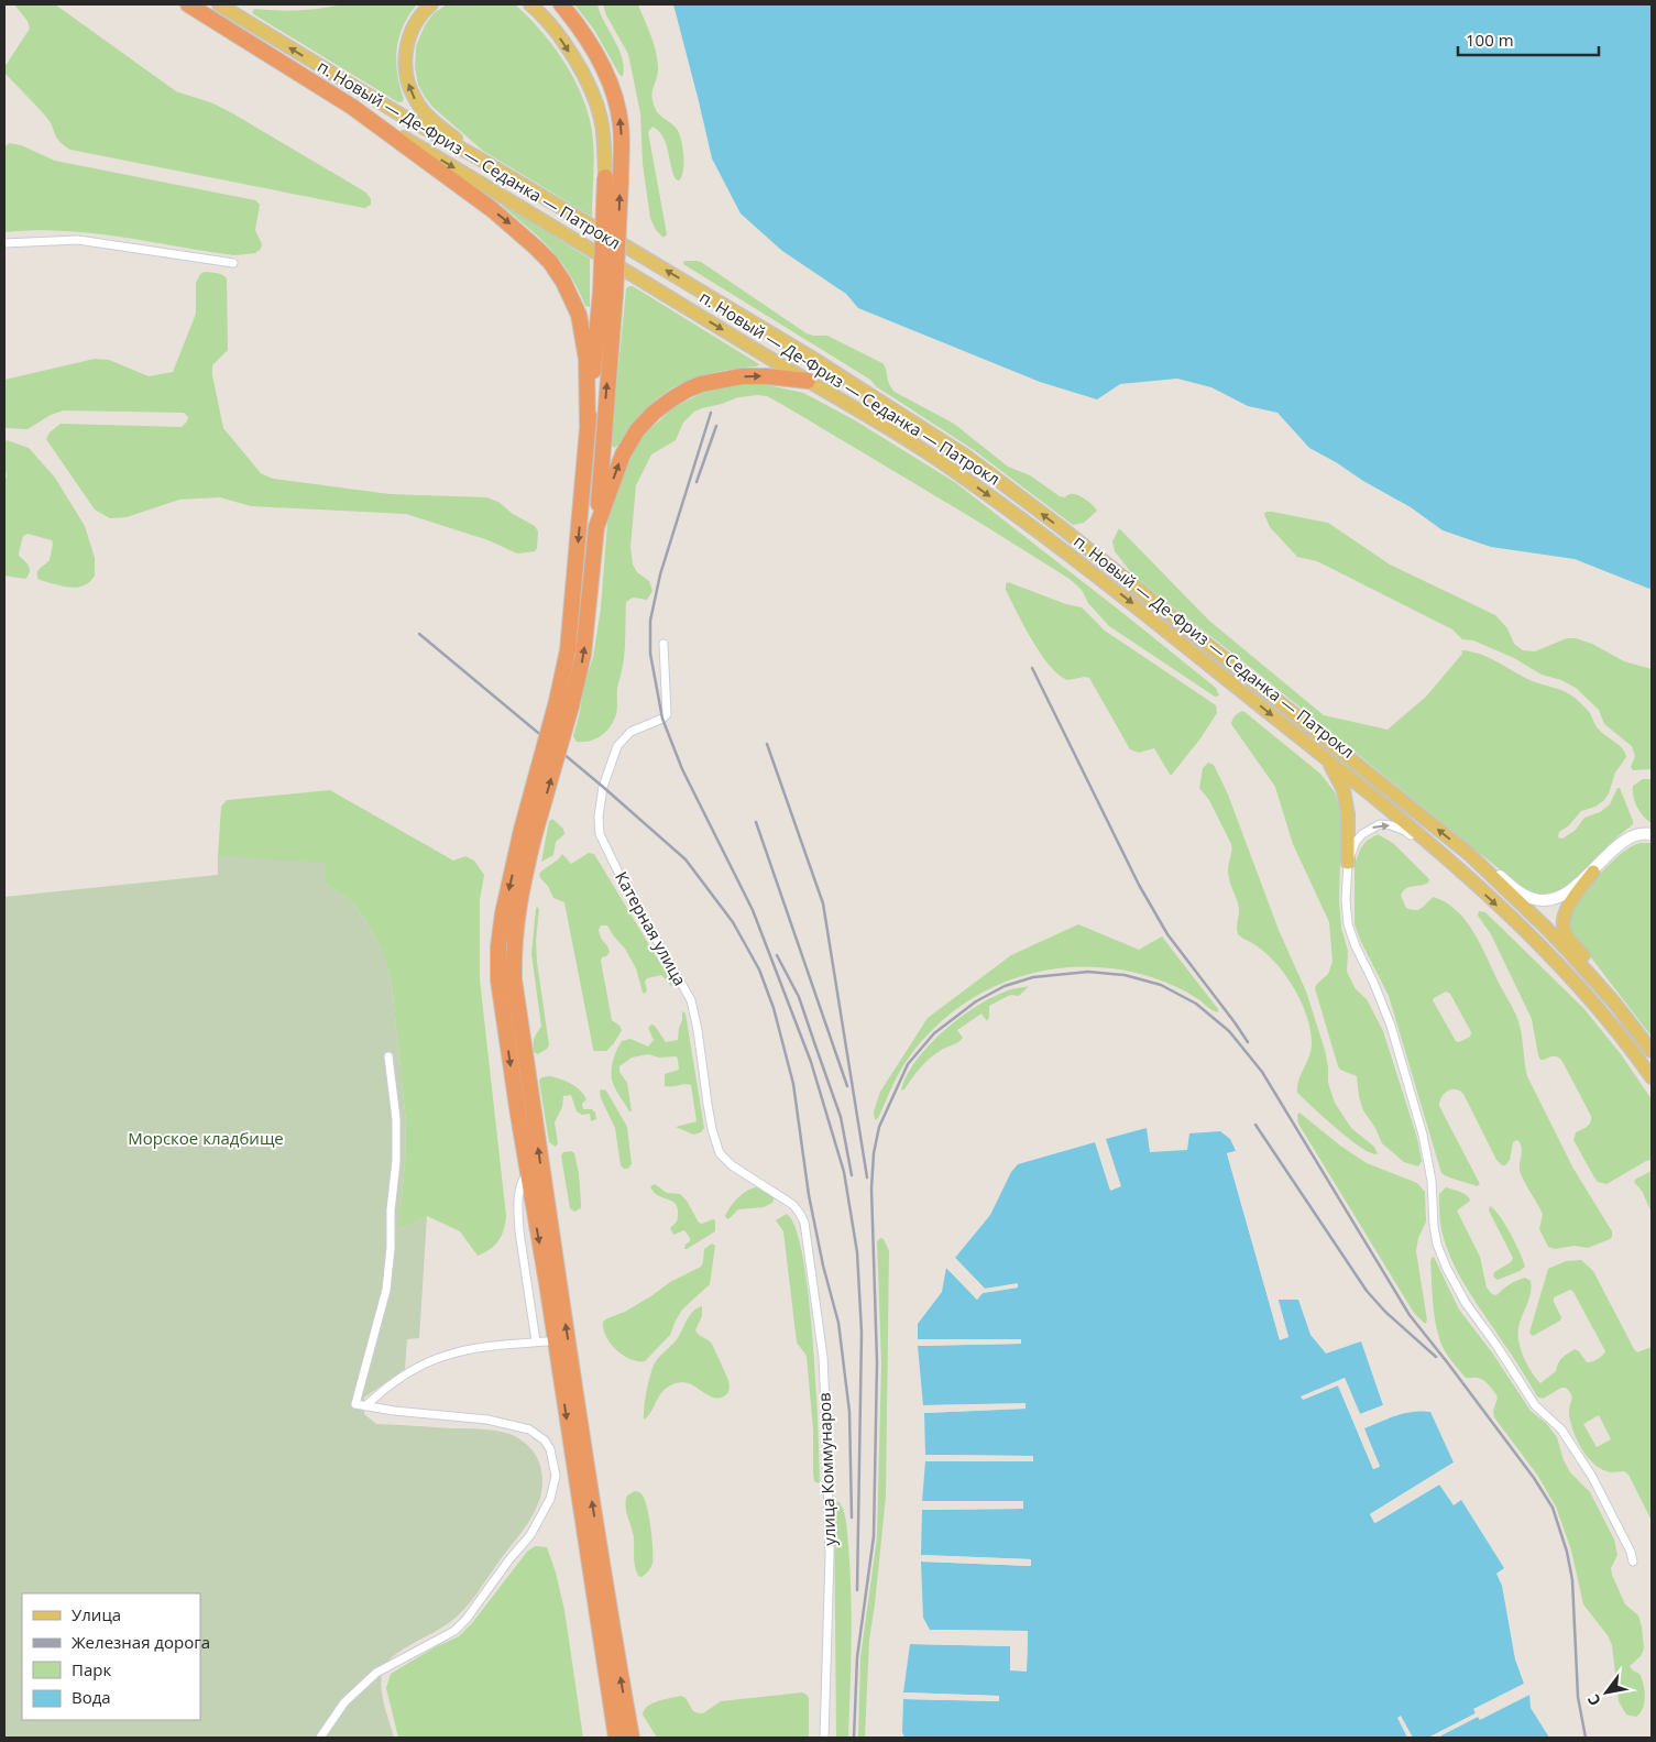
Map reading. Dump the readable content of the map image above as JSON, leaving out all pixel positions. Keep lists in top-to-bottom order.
{
  "streets": {
    "highway": ["п. Новый — Де-Фриз — Седанка — Патрокл"],
    "street": ["Катерная улица", "улица Коммунаров"]
  },
  "crossings": [
    ["Катерная улица", "улица Коммунаров"]
  ],
  "parks": ["Морское кладбище"],
  "legend": [
    "Улица",
    "Железная дорога",
    "Парк",
    "Вода"
  ],
  "scale_bar": "100 m",
  "north": "bottom left"
}
